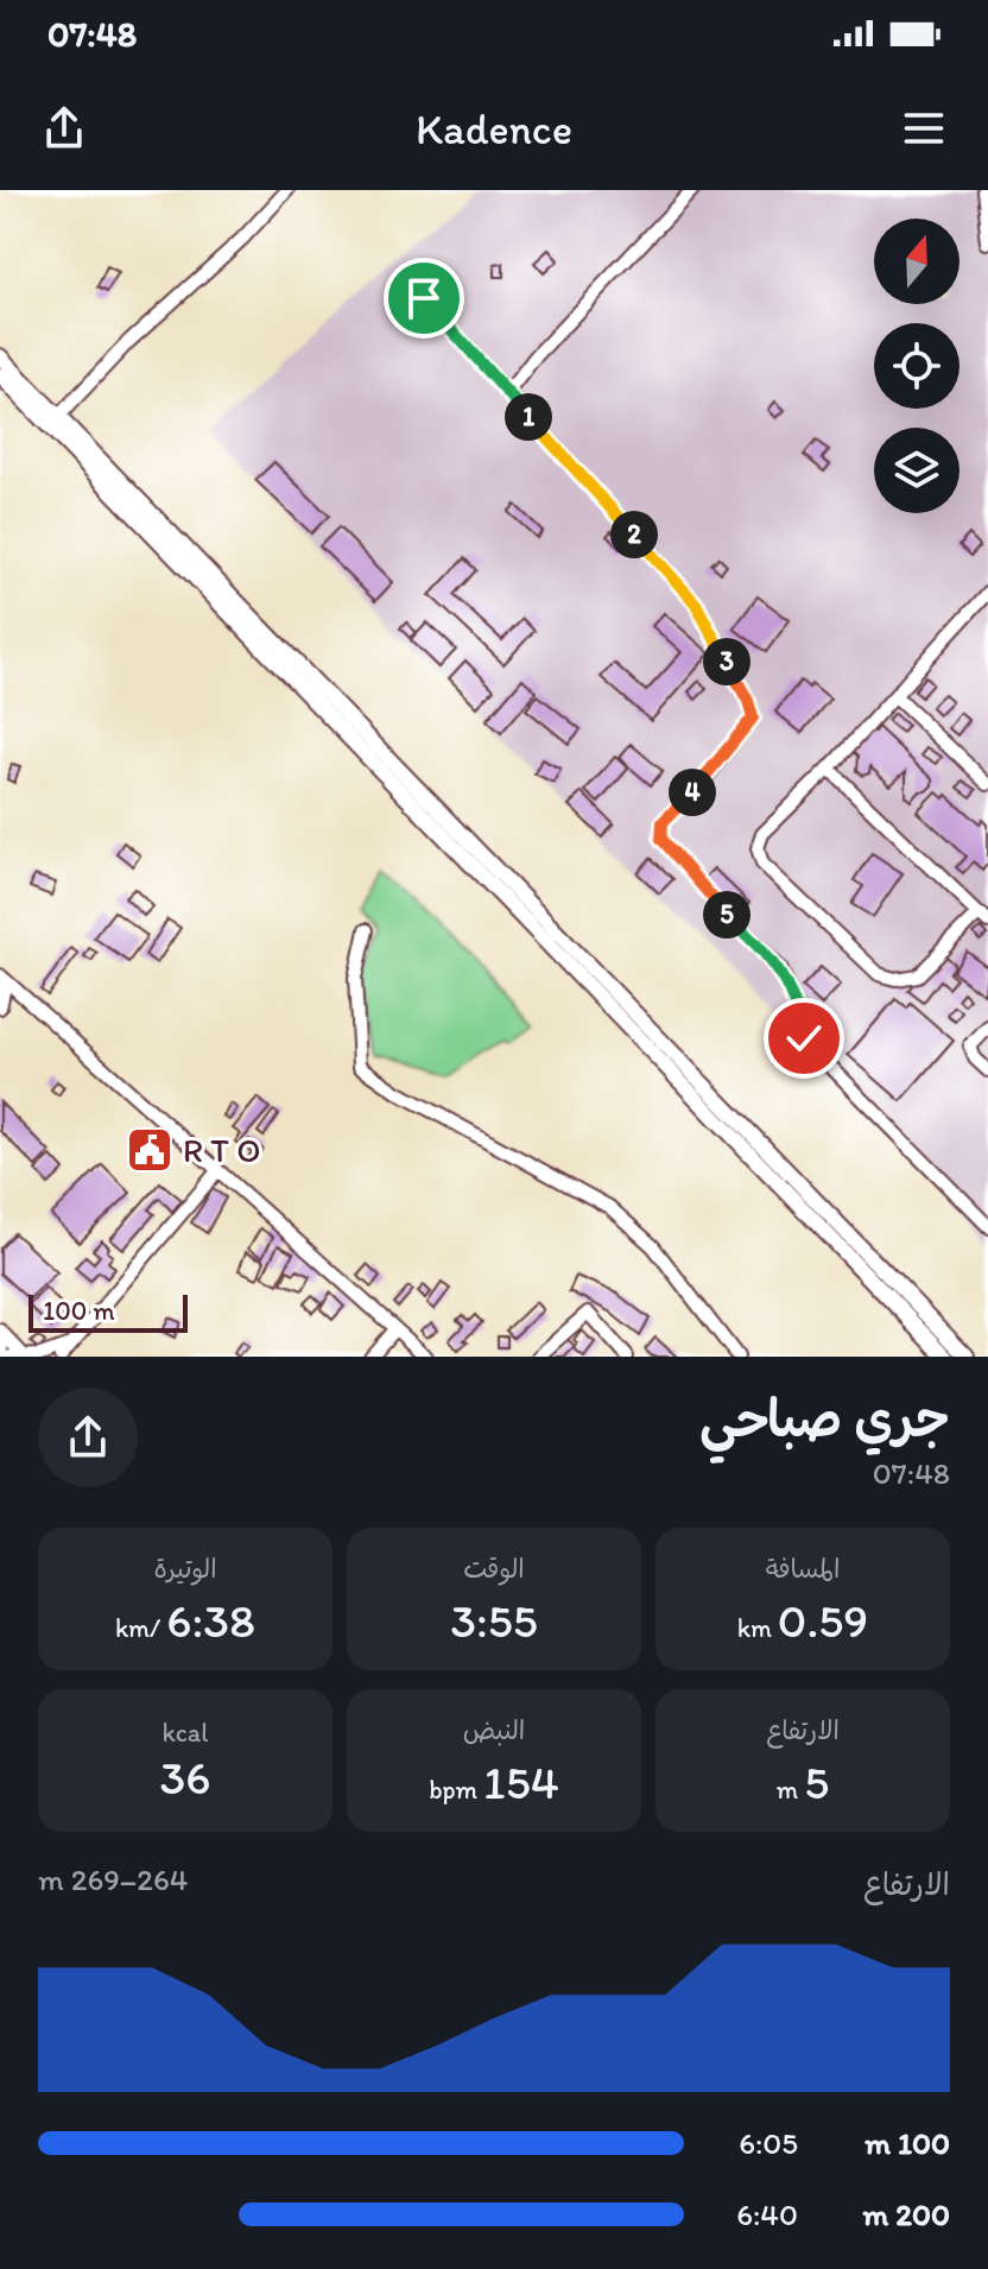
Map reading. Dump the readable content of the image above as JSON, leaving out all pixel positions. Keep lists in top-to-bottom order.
{
  "places": {
    "public building": ["R T O"]
  },
  "scale_bar": "100 m",
  "north": "top",
  "page": {
    "status": "07:48",
    "header": "Kadence",
    "pins": [
      "1",
      "2",
      "3",
      "4",
      "5"
    ],
    "scale": "100 m",
    "heading": ["جري صباحي", "07:48"],
    "stats": [
      ["المسافة", "0.59 km"],
      ["الوقت", "3:55"],
      ["الوتيرة", "6:38 /km"],
      ["الارتفاع", "5 m"],
      ["النبض", "154 bpm"],
      ["kcal", "36"]
    ],
    "chart": ["الارتفاع", "264–269 m"],
    "list": [
      {
        "name": "100 m",
        "note": "6:05"
      },
      {
        "name": "200 m",
        "note": "6:40"
      }
    ]
  }
}
